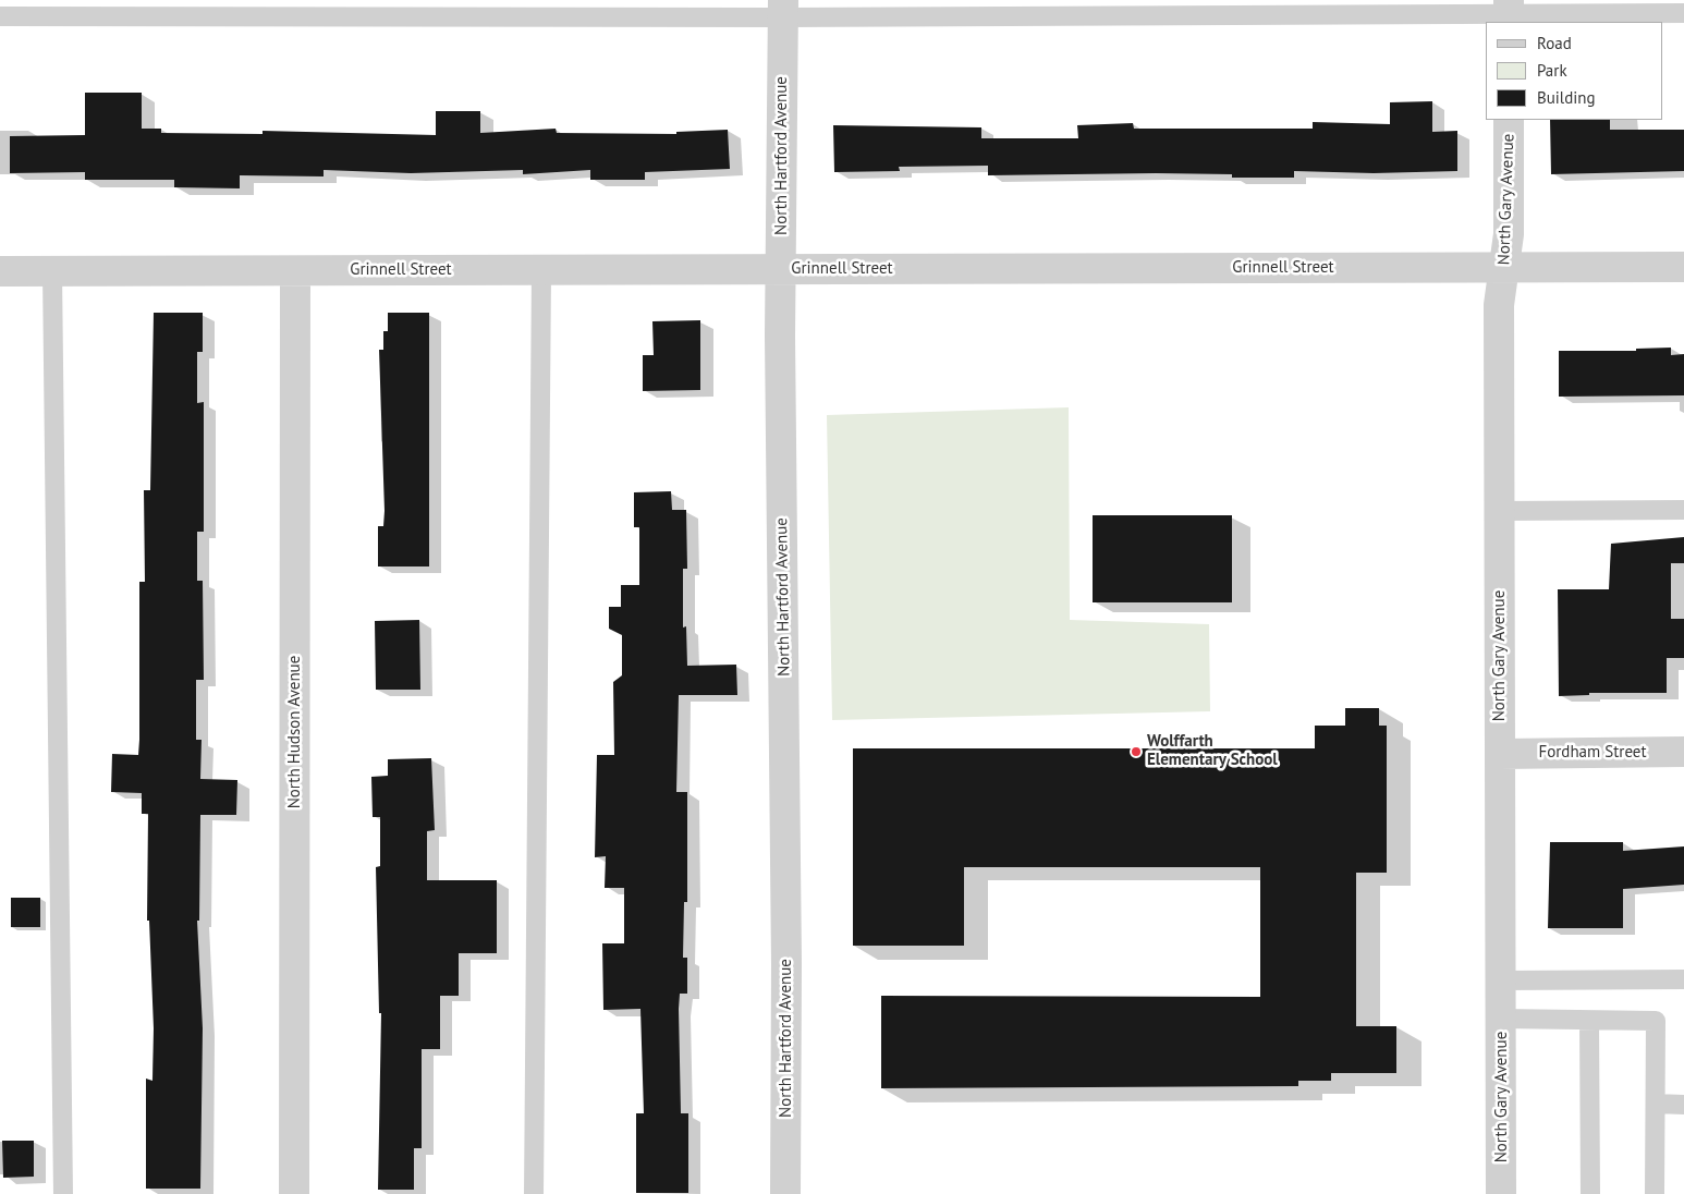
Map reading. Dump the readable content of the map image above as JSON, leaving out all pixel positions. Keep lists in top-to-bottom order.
{
  "streets": {
    "street": [
      "North Hartford Avenue",
      "North Gary Avenue",
      "Grinnell Street",
      "North Hudson Avenue",
      "Fordham Street"
    ]
  },
  "crossings": [
    ["North Hartford Avenue", "Grinnell Street"],
    ["North Gary Avenue", "Grinnell Street"],
    ["North Gary Avenue", "Fordham Street"],
    ["Grinnell Street", "North Hudson Avenue"]
  ],
  "places": ["Wolffarth Elementary School"],
  "legend": ["Road", "Park", "Building"]
}
